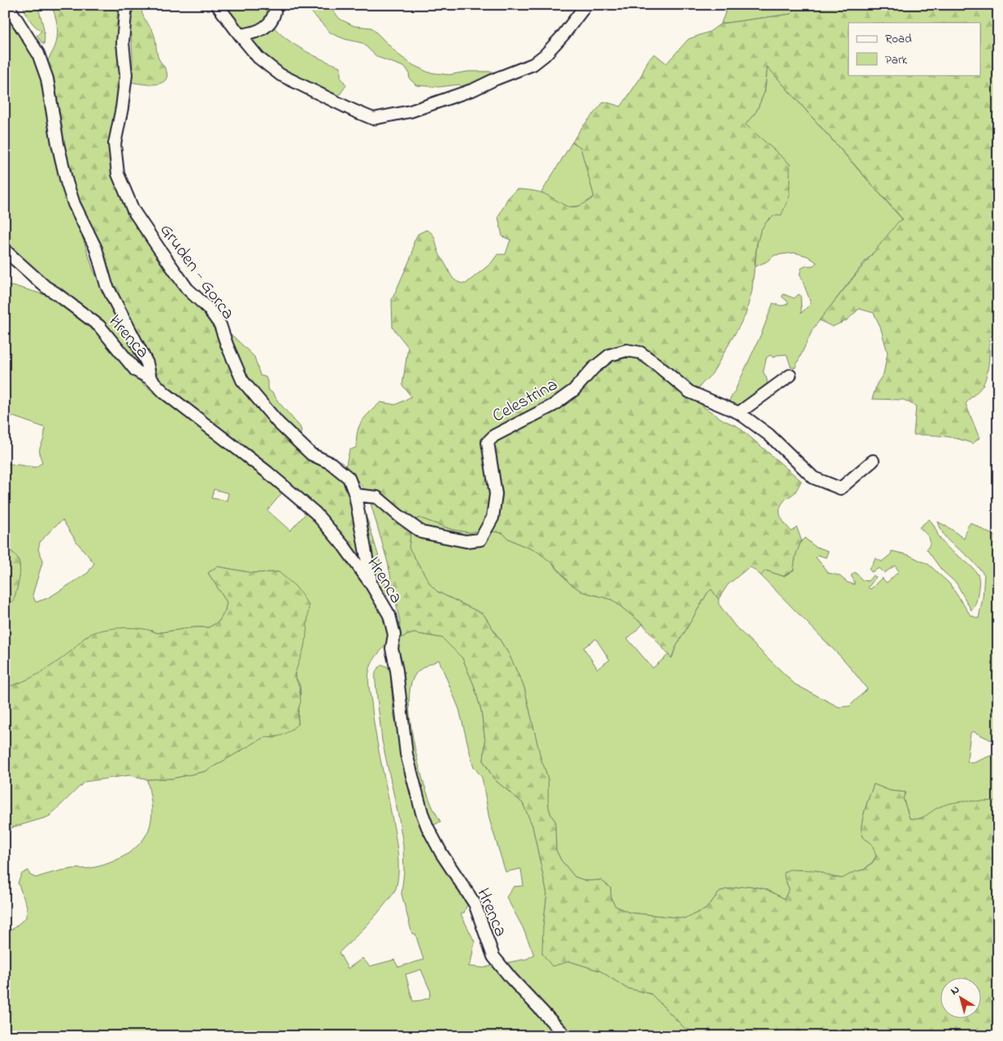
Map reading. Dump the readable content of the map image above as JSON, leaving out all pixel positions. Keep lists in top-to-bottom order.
{
  "streets": {
    "street": ["Gruden - Gorca", "Hrenca", "Celestrina"]
  },
  "crossings": [
    ["Gruden - Gorca", "Hrenca"],
    ["Gruden - Gorca", "Celestrina"]
  ],
  "legend": ["Road", "Park"],
  "north": "top left"
}
